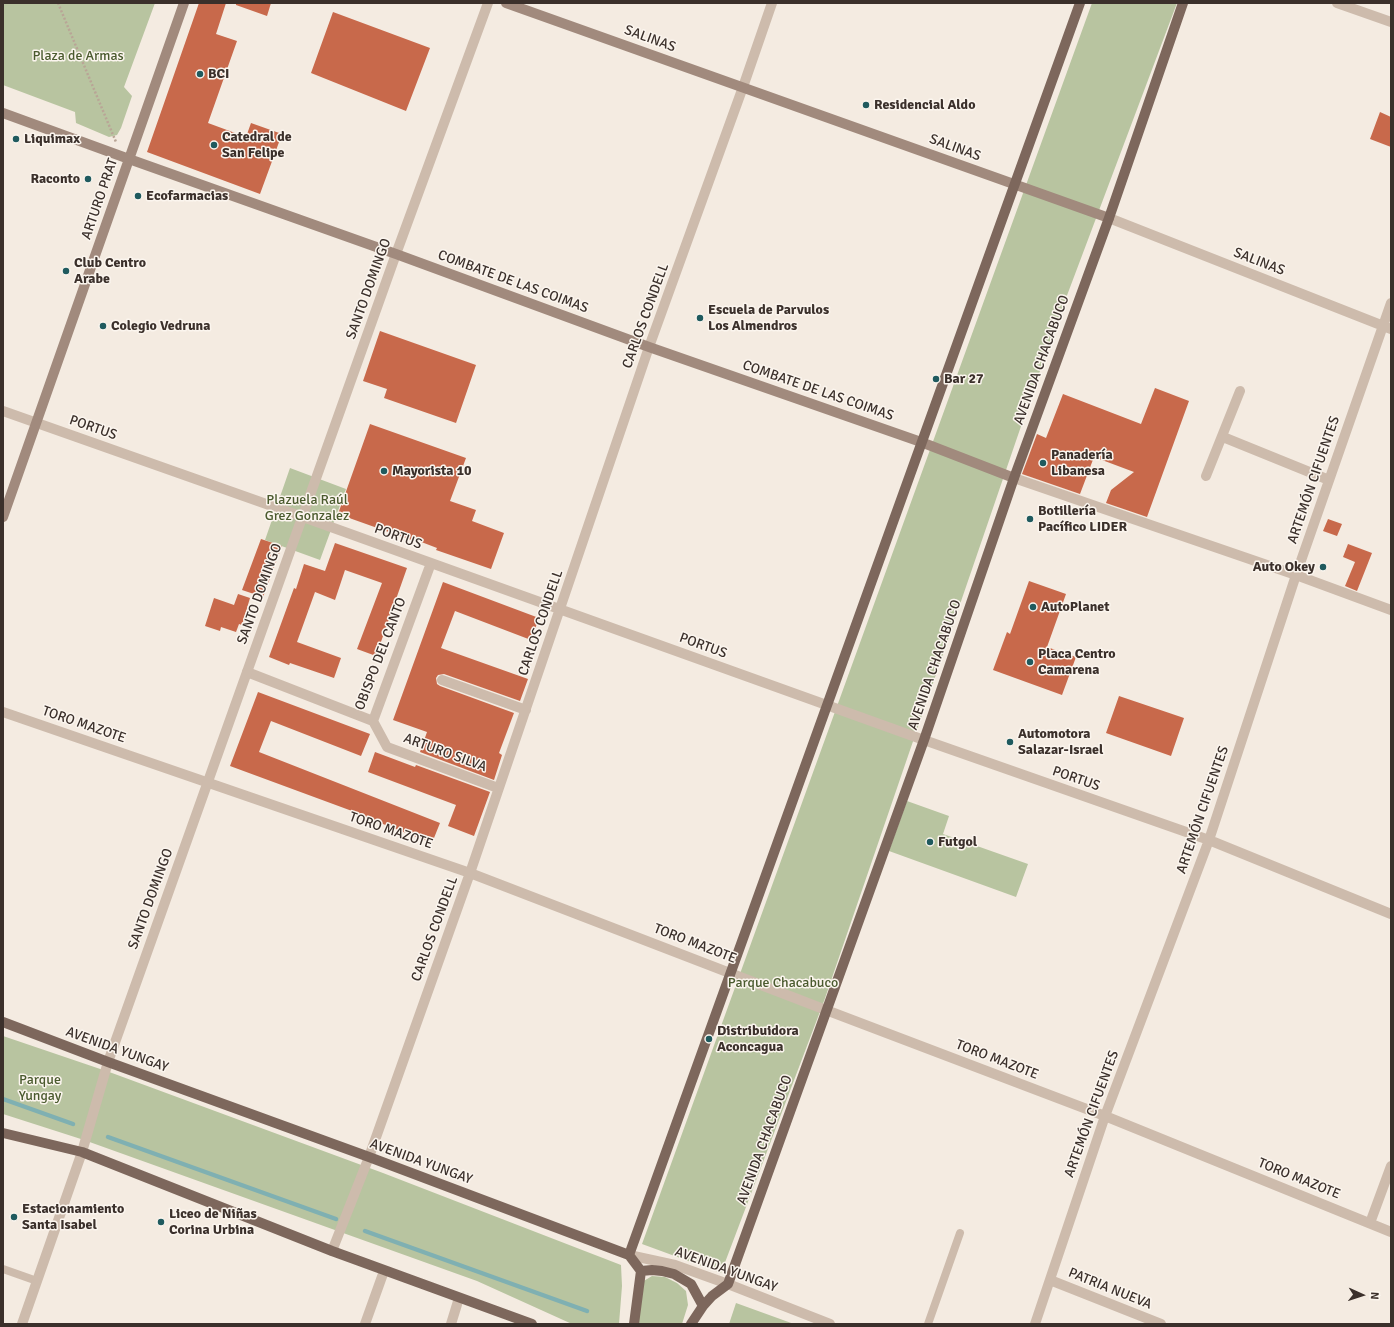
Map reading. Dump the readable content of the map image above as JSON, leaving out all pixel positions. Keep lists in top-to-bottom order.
{
  "streets": {
    "main road": [
      "SALINAS",
      "ARTURO PRAT",
      "COMBATE DE LAS COIMAS",
      "AVENIDA CHACABUCO",
      "AVENIDA YUNGAY"
    ],
    "street": [
      "SANTO DOMINGO",
      "CARLOS CONDELL",
      "PORTUS",
      "ARTEMÓN CIFUENTES",
      "OBISPO DEL CANTO",
      "TORO MAZOTE",
      "ARTURO SILVA",
      "PATRIA NUEVA"
    ]
  },
  "crossings": [
    ["SALINAS", "CARLOS CONDELL"],
    ["SALINAS", "AVENIDA CHACABUCO"],
    ["SALINAS", "ARTEMÓN CIFUENTES"],
    ["ARTURO PRAT", "COMBATE DE LAS COIMAS"],
    ["ARTURO PRAT", "PORTUS"],
    ["COMBATE DE LAS COIMAS", "SANTO DOMINGO"],
    ["COMBATE DE LAS COIMAS", "CARLOS CONDELL"],
    ["COMBATE DE LAS COIMAS", "AVENIDA CHACABUCO"],
    ["SANTO DOMINGO", "PORTUS"],
    ["SANTO DOMINGO", "OBISPO DEL CANTO"],
    ["SANTO DOMINGO", "TORO MAZOTE"],
    ["SANTO DOMINGO", "AVENIDA YUNGAY"],
    ["CARLOS CONDELL", "PORTUS"],
    ["CARLOS CONDELL", "TORO MAZOTE"],
    ["CARLOS CONDELL", "ARTURO SILVA"],
    ["CARLOS CONDELL", "AVENIDA YUNGAY"],
    ["AVENIDA CHACABUCO", "PORTUS"],
    ["AVENIDA CHACABUCO", "TORO MAZOTE"],
    ["AVENIDA CHACABUCO", "AVENIDA YUNGAY"],
    ["PORTUS", "ARTEMÓN CIFUENTES"],
    ["PORTUS", "OBISPO DEL CANTO"],
    ["ARTEMÓN CIFUENTES", "TORO MAZOTE"],
    ["ARTEMÓN CIFUENTES", "PATRIA NUEVA"],
    ["OBISPO DEL CANTO", "ARTURO SILVA"]
  ],
  "parks": [
    "Plaza de Armas",
    "Plazuela Raúl Grez Gonzalez",
    "Parque Chacabuco",
    "Parque Yungay"
  ],
  "places": [
    "BCI",
    "Residencial Aldo",
    "Liquimax",
    "Catedral de San Felipe",
    "Raconto",
    "Ecofarmacias",
    "Club Centro Arabe",
    "Escuela de Parvulos Los Almendros",
    "Colegio Vedruna",
    "Bar 27",
    "Panadería Libanesa",
    "Mayorista 10",
    "Botillería Pacífico LIDER",
    "Auto Okey",
    "AutoPlanet",
    "Placa Centro Camarena",
    "Automotora Salazar-Israel",
    "Futgol",
    "Distribuidora Aconcagua",
    "Estacionamiento Santa Isabel",
    "Liceo de Niñas Corina Urbina"
  ],
  "north": "right"
}
